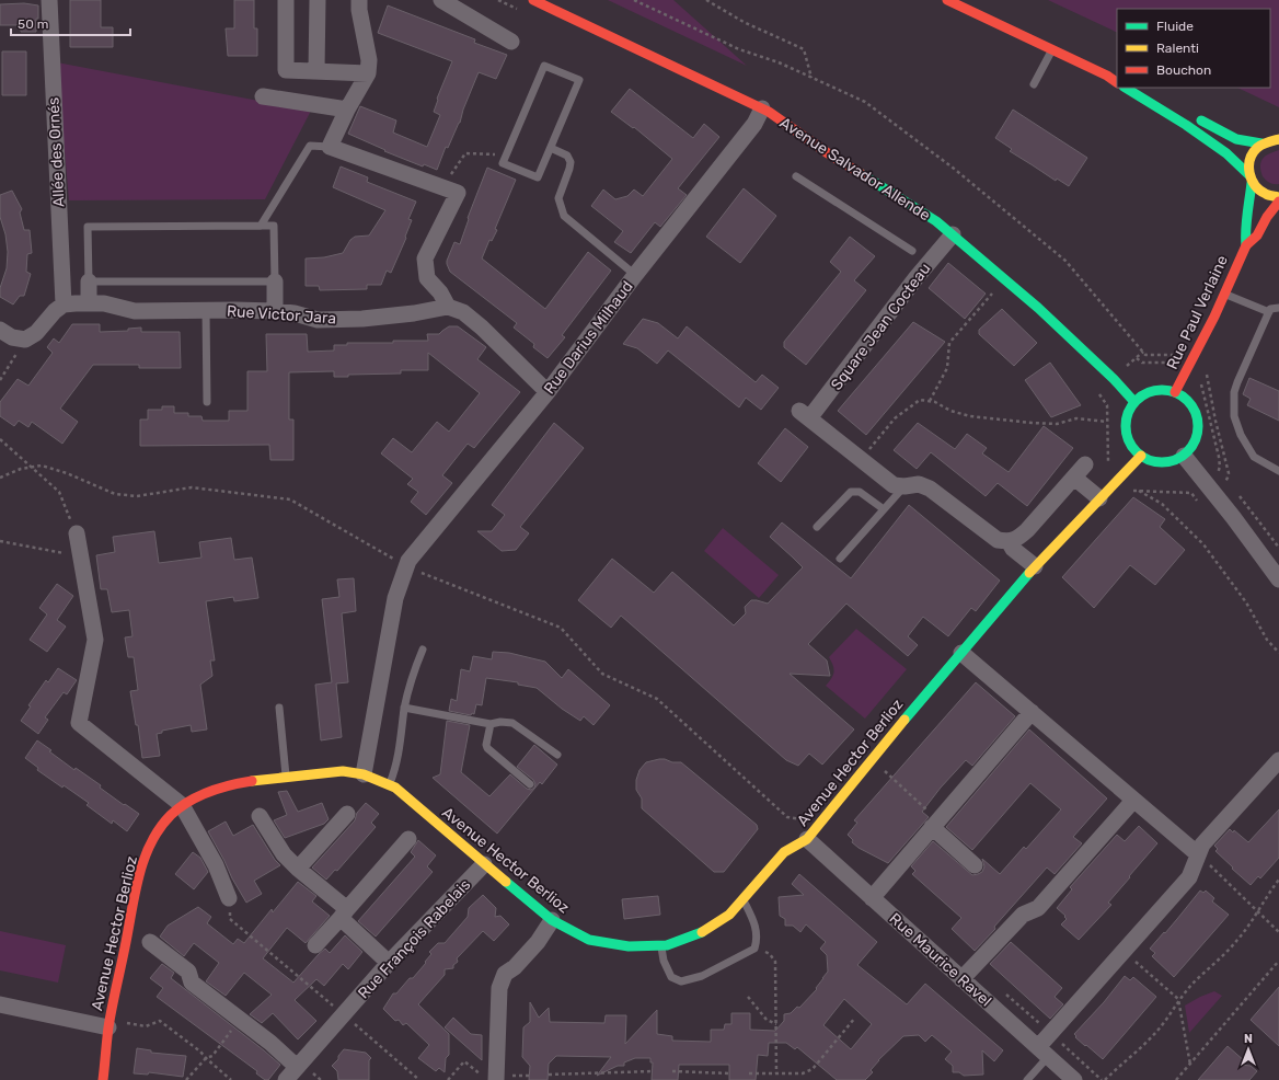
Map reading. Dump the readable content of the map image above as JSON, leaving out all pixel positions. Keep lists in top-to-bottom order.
{
  "streets": {
    "street": [
      "Allée des Ornés",
      "Avenue Salvador Allende",
      "Rue Paul Verlaine",
      "Rue Victor Jara",
      "Square Jean Cocteau",
      "Rue Darius Milhaud",
      "Avenue Hector Berlioz",
      "Rue François Rabelais",
      "Rue Maurice Ravel"
    ]
  },
  "crossings": [
    ["Allée des Ornés", "Rue Victor Jara"],
    ["Avenue Salvador Allende", "Rue Paul Verlaine"],
    ["Avenue Salvador Allende", "Square Jean Cocteau"],
    ["Avenue Salvador Allende", "Rue Darius Milhaud"],
    ["Avenue Salvador Allende", "Avenue Hector Berlioz"],
    ["Rue Paul Verlaine", "Avenue Hector Berlioz"],
    ["Avenue Hector Berlioz", "Rue François Rabelais"],
    ["Avenue Hector Berlioz", "Rue Maurice Ravel"]
  ],
  "legend": ["Fluide", "Ralenti", "Bouchon"],
  "scale_bar": "50 m",
  "north": "top"
}
